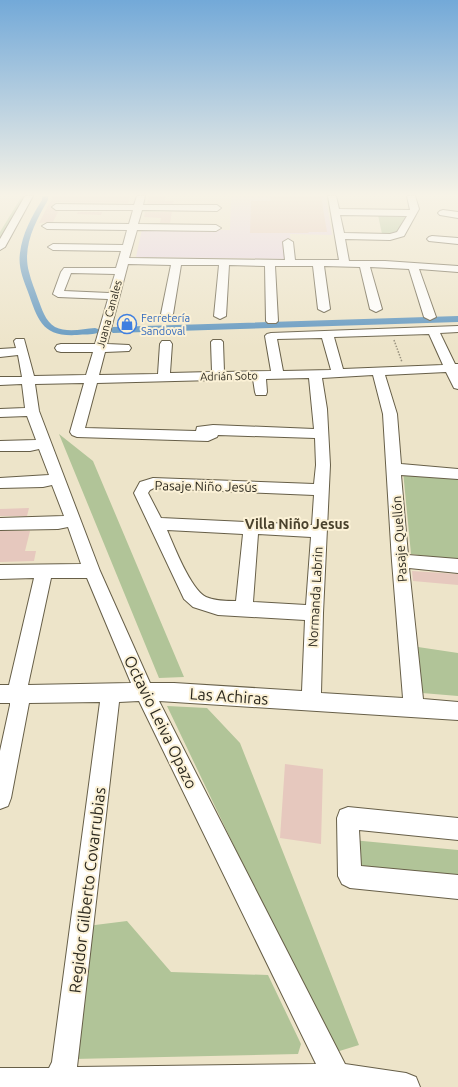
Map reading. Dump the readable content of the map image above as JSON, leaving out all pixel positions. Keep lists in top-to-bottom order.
{
  "streets": {
    "street": [
      "Juana Canales",
      "Adrián Soto",
      "Pasaje Niño Jesús",
      "Pasaje Quellón",
      "Normanda Labrin",
      "Las Achiras",
      "Octavio Leiva Opazo",
      "Regidor Gilberto Covarrubias"
    ]
  },
  "crossings": [
    ["Juana Canales", "Adrián Soto"],
    ["Juana Canales", "Normanda Labrin"],
    ["Adrián Soto", "Pasaje Quellón"],
    ["Adrián Soto", "Normanda Labrin"],
    ["Adrián Soto", "Octavio Leiva Opazo"],
    ["Pasaje Niño Jesús", "Normanda Labrin"],
    ["Pasaje Quellón", "Las Achiras"],
    ["Normanda Labrin", "Las Achiras"],
    ["Las Achiras", "Octavio Leiva Opazo"],
    ["Las Achiras", "Regidor Gilberto Covarrubias"]
  ],
  "districts": ["Villa Niño Jesus"],
  "places": {
    "shop": ["Ferretería Sandoval"]
  }
}
